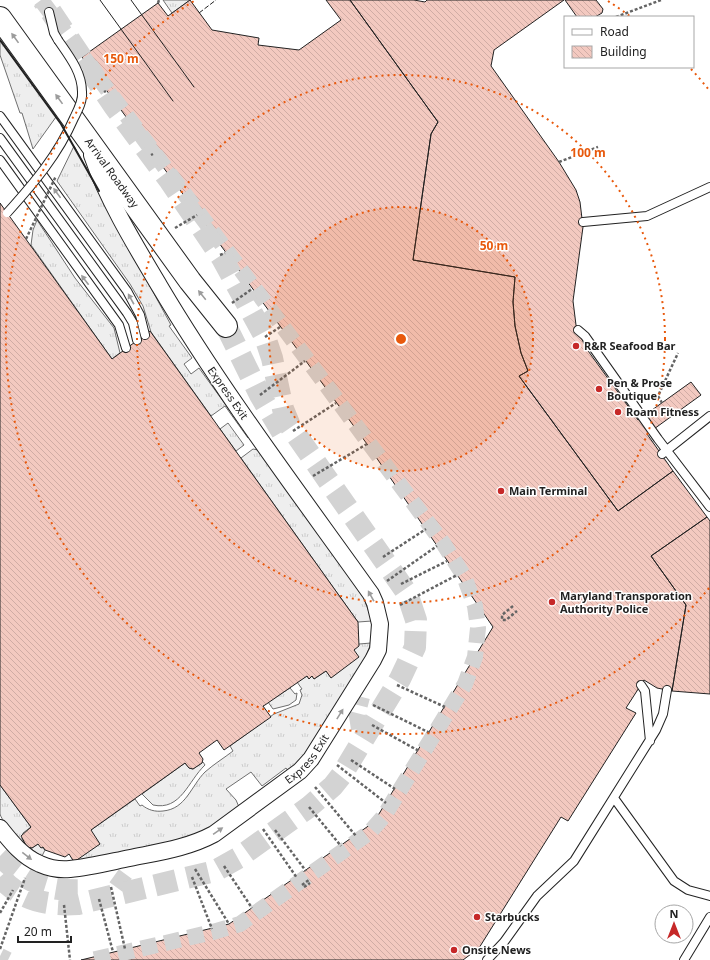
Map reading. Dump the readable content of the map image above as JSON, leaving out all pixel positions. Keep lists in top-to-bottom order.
{
  "streets": {
    "main road": ["Arrival Roadway"],
    "street": ["Express Exit"]
  },
  "crossings": [
    ["Arrival Roadway", "Express Exit"]
  ],
  "one_way": ["Arrival Roadway"],
  "places": [
    "R&R Seafood Bar",
    "Pen & Prose Boutique",
    "Roam Fitness",
    "Main Terminal",
    "Maryland Transporation Authority Police",
    "Starbucks",
    "Onsite News"
  ],
  "legend": ["Road", "Building"],
  "scale_bar": "20 m",
  "north": "top",
  "rings": ["150 m", "100 m", "50 m"]
}
